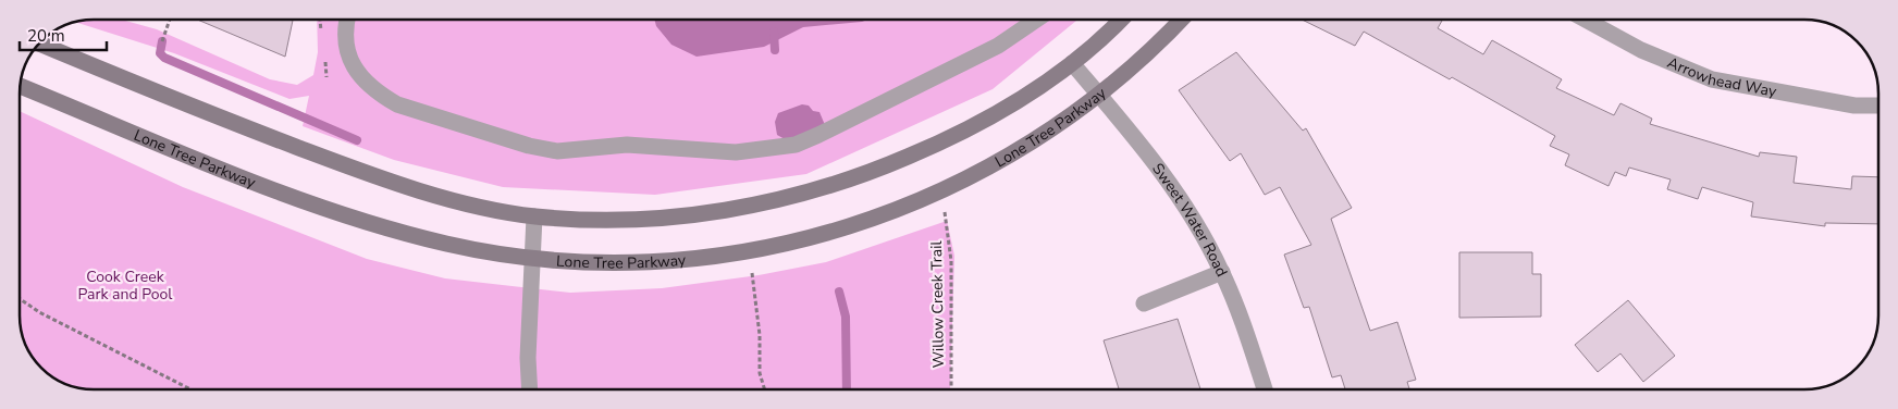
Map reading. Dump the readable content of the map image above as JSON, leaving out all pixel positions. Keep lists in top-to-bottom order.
{
  "streets": {
    "street": ["Arrowhead Way", "Lone Tree Parkway", "Sweet Water Road"],
    "path": ["Willow Creek Trail"]
  },
  "crossings": [
    ["Lone Tree Parkway", "Sweet Water Road"]
  ],
  "parks": ["Cook Creek Park and Pool"],
  "scale_bar": "20 m"
}
